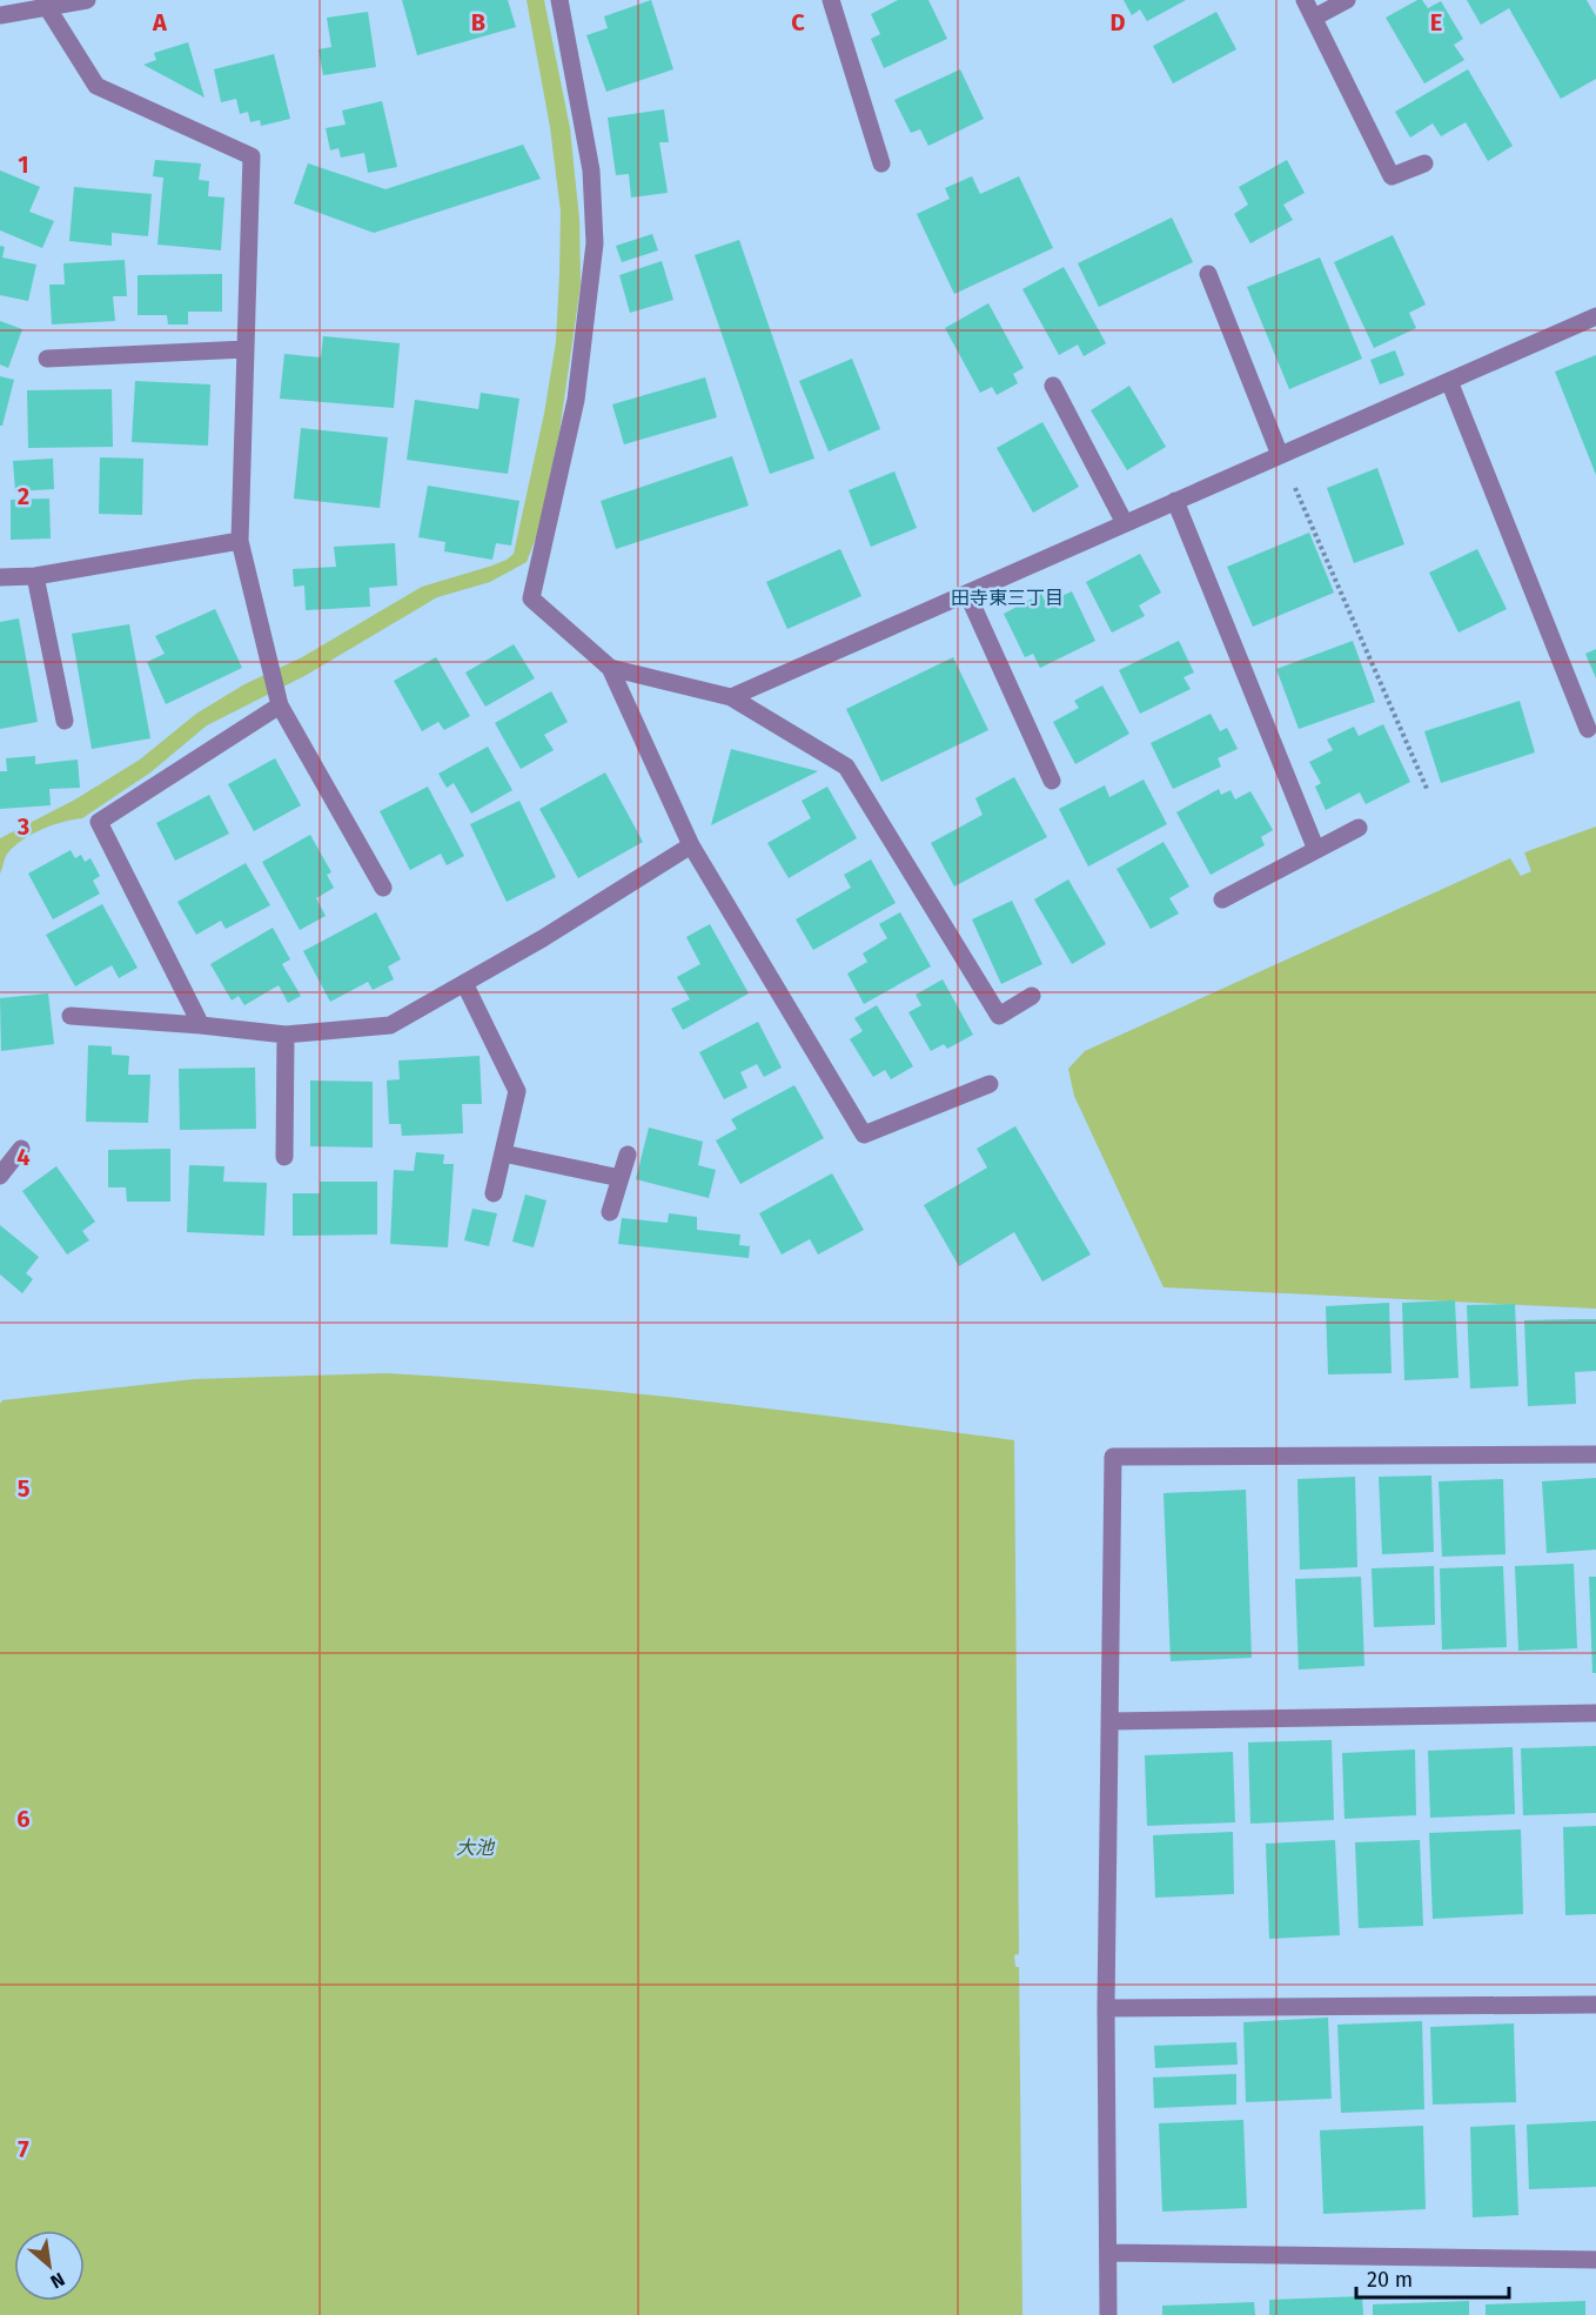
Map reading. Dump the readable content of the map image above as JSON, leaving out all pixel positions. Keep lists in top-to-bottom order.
{
  "districts": ["田寺東三丁目"],
  "water": ["大池"],
  "scale_bar": "20 m",
  "north": "bottom right",
  "grid": {
    "columns": [
      "A",
      "B",
      "C",
      "D",
      "E"
    ],
    "rows": [
      "1",
      "2",
      "3",
      "4",
      "5",
      "6",
      "7"
    ]
  }
}
